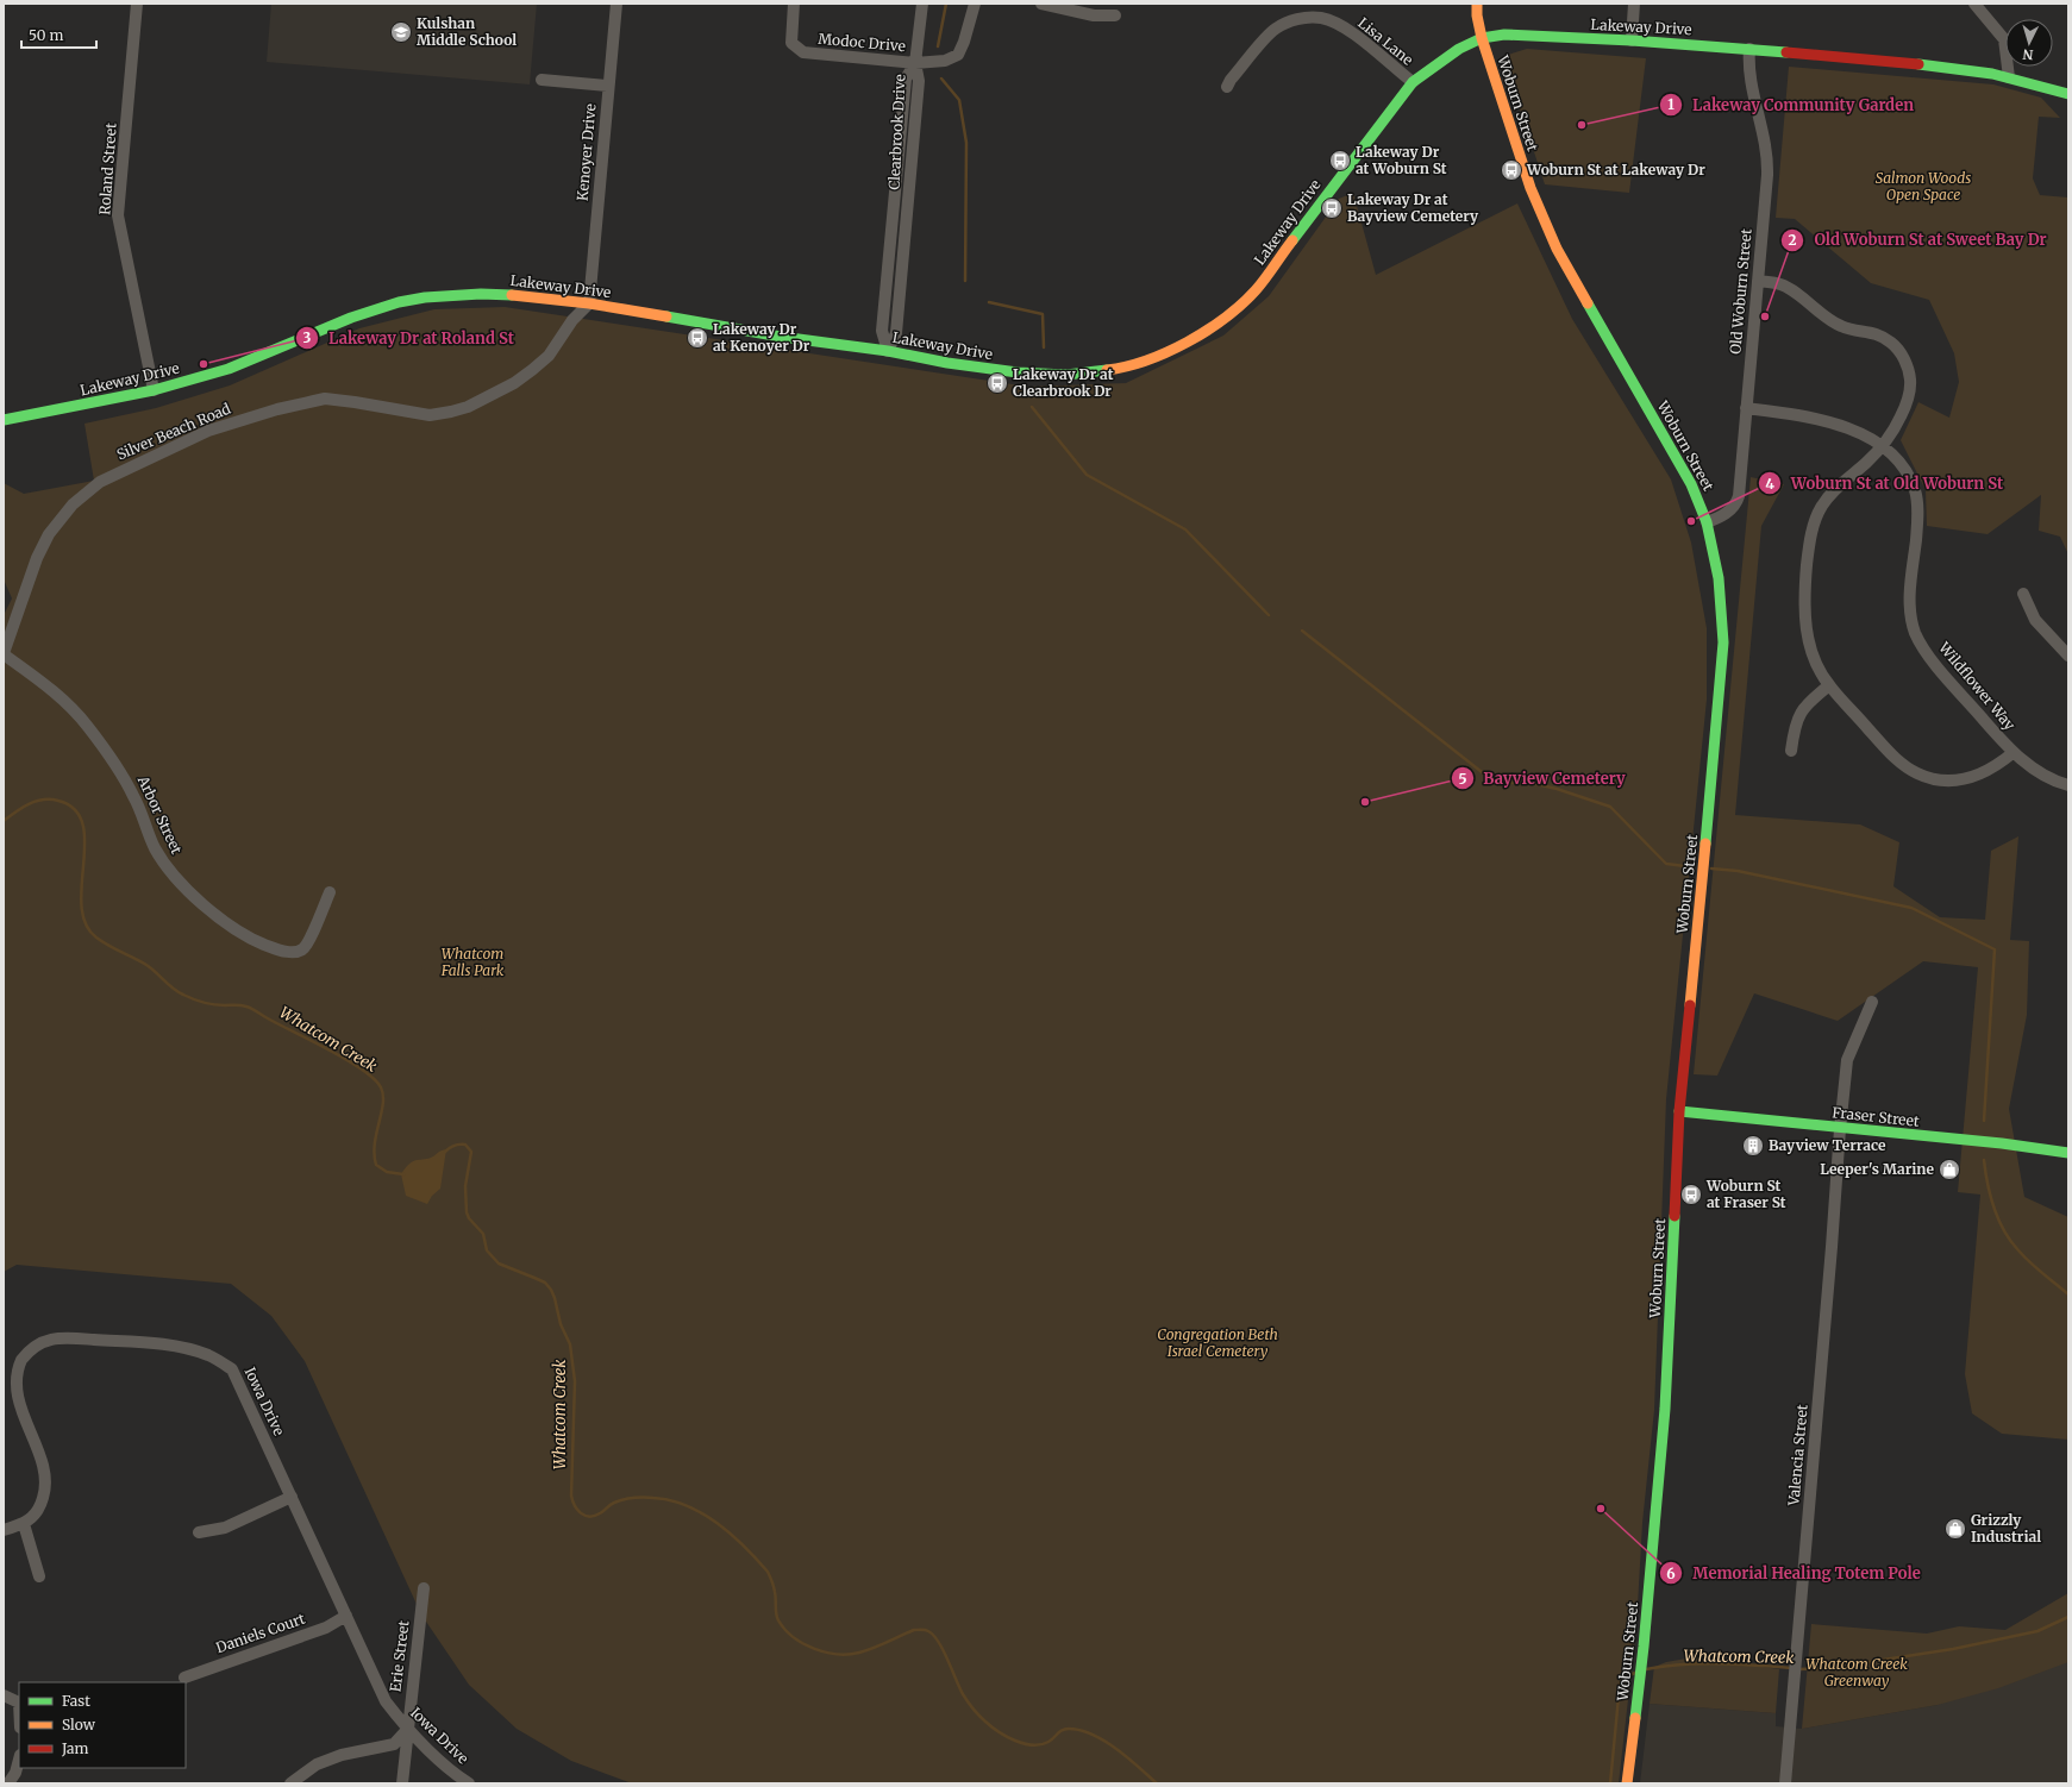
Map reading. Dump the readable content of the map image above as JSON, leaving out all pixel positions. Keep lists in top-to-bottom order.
{
  "streets": {
    "main road": ["Lakeway Drive", "Woburn Street", "Fraser Street"],
    "street": [
      "Lisa Lane",
      "Modoc Drive",
      "Clearbrook Drive",
      "Kenoyer Drive",
      "Roland Street",
      "Old Woburn Street",
      "Silver Beach Road",
      "Wildflower Way",
      "Arbor Street",
      "Iowa Drive",
      "Valencia Street",
      "Daniels Court",
      "Erie Street"
    ]
  },
  "crossings": [
    ["Lakeway Drive", "Lisa Lane"],
    ["Lakeway Drive", "Woburn Street"],
    ["Lakeway Drive", "Clearbrook Drive"],
    ["Lakeway Drive", "Kenoyer Drive"],
    ["Lakeway Drive", "Roland Street"],
    ["Lakeway Drive", "Old Woburn Street"],
    ["Lakeway Drive", "Silver Beach Road"],
    ["Modoc Drive", "Clearbrook Drive"],
    ["Woburn Street", "Old Woburn Street"],
    ["Woburn Street", "Fraser Street"],
    ["Kenoyer Drive", "Silver Beach Road"],
    ["Old Woburn Street", "Wildflower Way"],
    ["Silver Beach Road", "Arbor Street"],
    ["Fraser Street", "Valencia Street"],
    ["Iowa Drive", "Daniels Court"],
    ["Iowa Drive", "Erie Street"]
  ],
  "water": ["Whatcom Creek"],
  "parks": [
    "Salmon Woods Open Space",
    "Whatcom Falls Park",
    "Congregation Beth Israel Cemetery",
    "Whatcom Creek Greenway"
  ],
  "places": {
    "school or university": ["Kulshan Middle School"],
    "other": [
      "Lakeway Community Garden",
      "Old Woburn St at Sweet Bay Dr",
      "Lakeway Dr at Roland St",
      "Woburn St at Old Woburn St",
      "Bayview Cemetery",
      "Memorial Healing Totem Pole"
    ],
    "bus stop": [
      "Lakeway Dr at Woburn St",
      "Woburn St at Lakeway Dr",
      "Lakeway Dr at Bayview Cemetery",
      "Lakeway Dr at Kenoyer Dr",
      "Lakeway Dr at Clearbrook Dr",
      "Woburn St at Fraser St"
    ],
    "building": ["Bayview Terrace"],
    "shop": ["Leeper's Marine", "Grizzly Industrial"]
  },
  "legend": ["Fast", "Slow", "Jam"],
  "scale_bar": "50 m",
  "north": "bottom"
}
